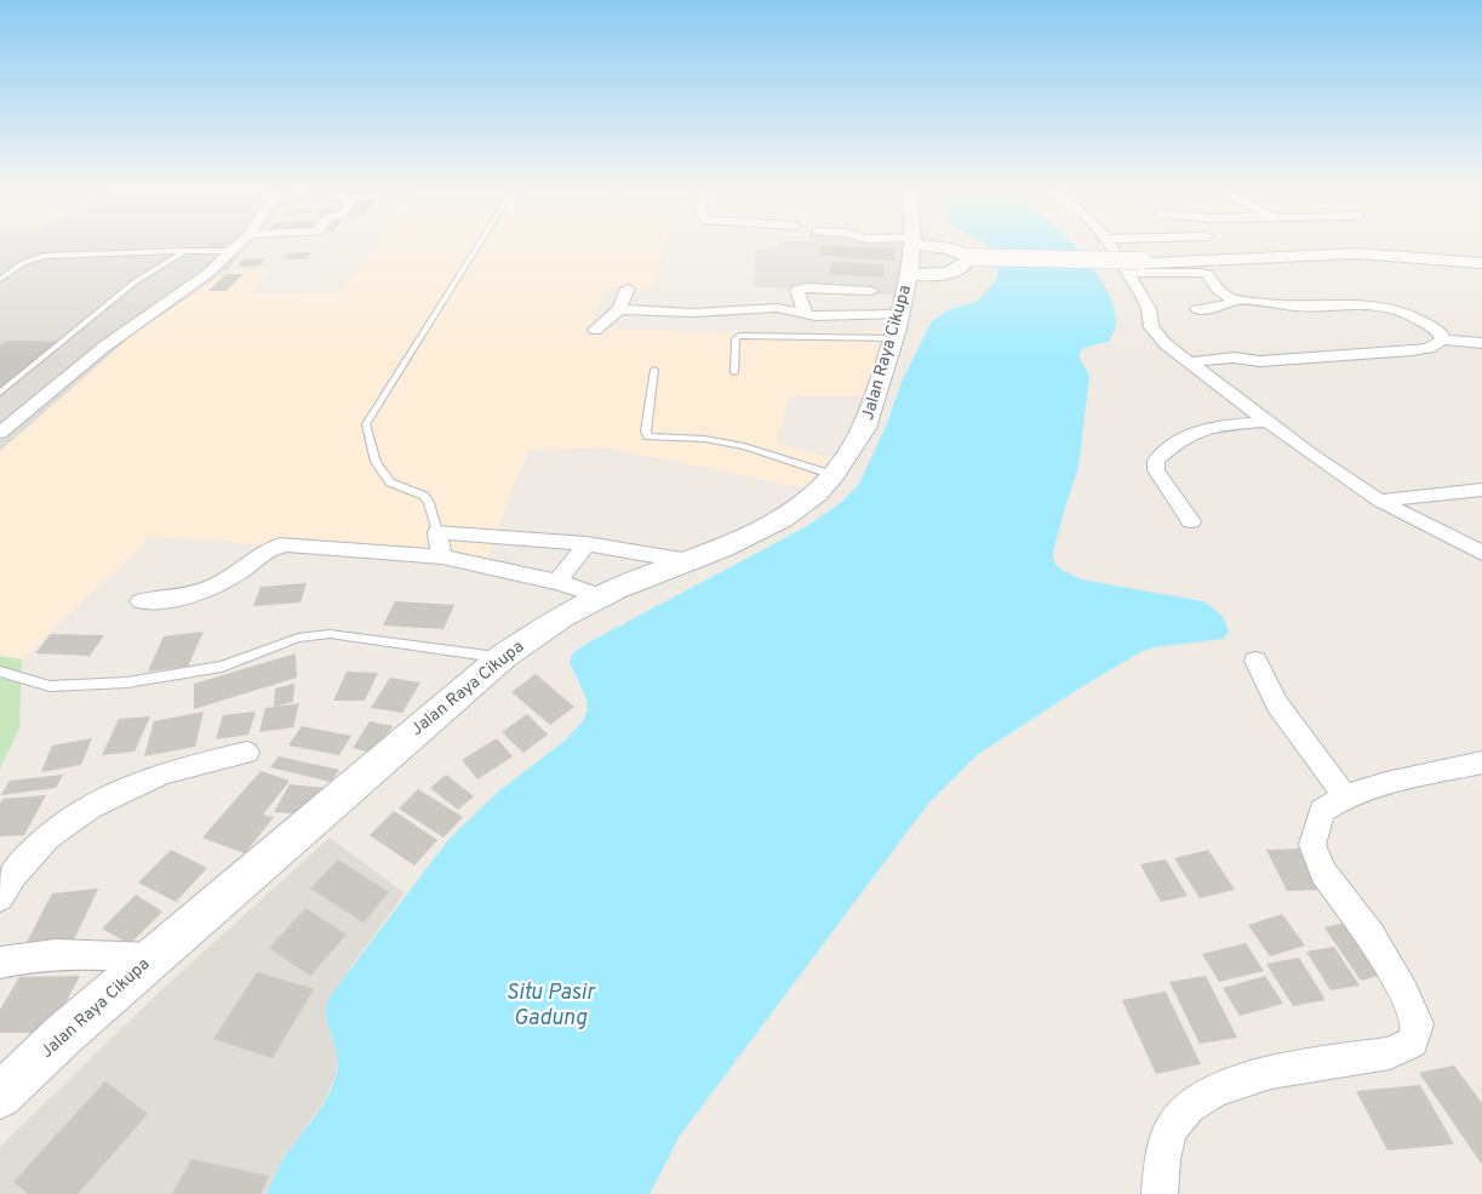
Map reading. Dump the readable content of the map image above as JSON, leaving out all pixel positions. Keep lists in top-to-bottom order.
{
  "streets": {
    "street": ["Jalan Raya Cikupa"]
  },
  "water": ["Situ Pasir Gadung"]
}
